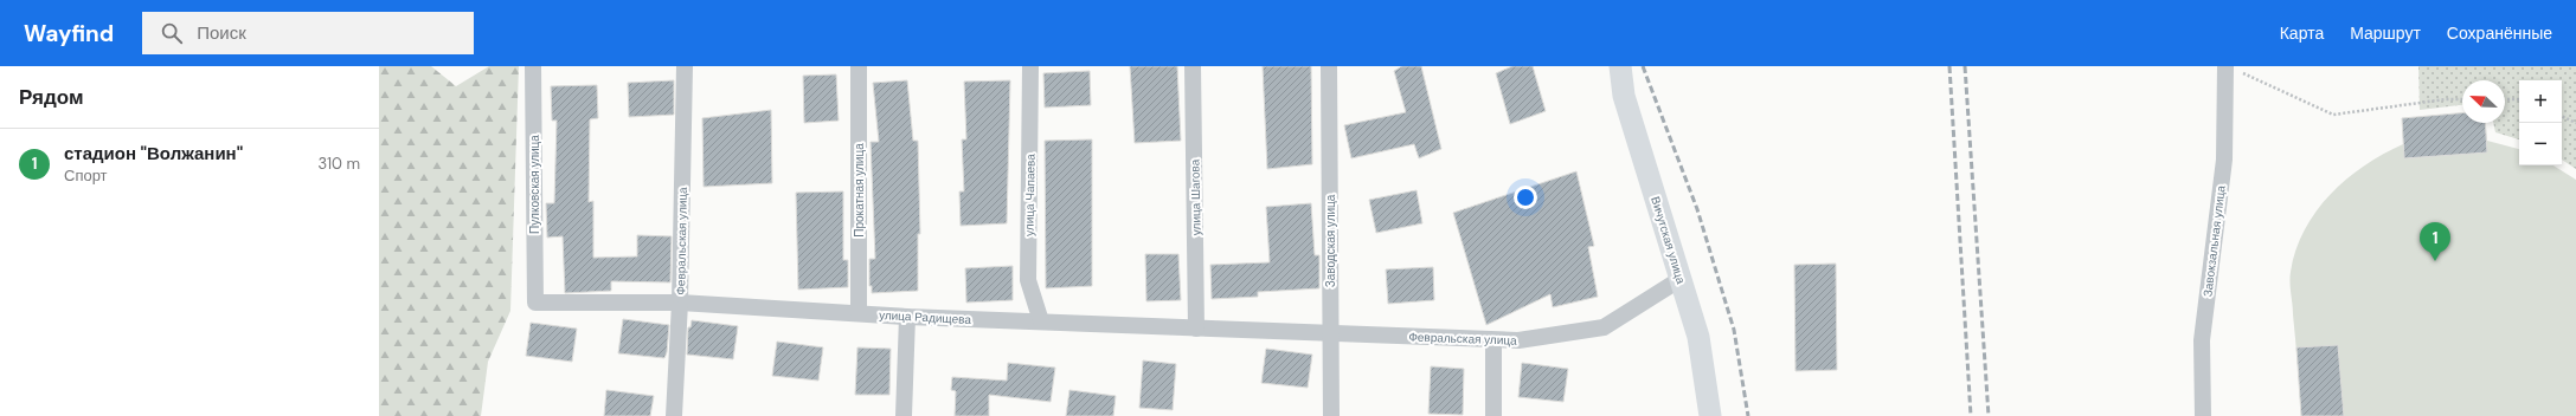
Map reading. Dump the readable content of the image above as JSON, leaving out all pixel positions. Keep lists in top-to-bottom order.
{
  "streets": {
    "main road": ["Вичугская улица"],
    "street": [
      "Пулковская улица",
      "Прокатная улица",
      "улица Чапаева",
      "улица Шагова",
      "Февральская улица",
      "Заводская улица",
      "Завокзальная улица",
      "улица Радищева"
    ]
  },
  "crossings": [
    ["Пулковская улица", "улица Радищева"],
    ["Прокатная улица", "улица Радищева"],
    ["улица Чапаева", "улица Радищева"],
    ["улица Шагова", "улица Радищева"],
    ["Вичугская улица", "Февральская улица"],
    ["Февральская улица", "Заводская улица"],
    ["Февральская улица", "улица Радищева"],
    ["Заводская улица", "улица Радищева"]
  ],
  "north": "top left",
  "page": {
    "header": "Wayfind",
    "search": "Поиск",
    "nav": ["Карта", "Маршрут", "Сохранённые"],
    "heading": "Рядом",
    "map_buttons": ["+", "−"],
    "list": [
      {
        "mark": "1",
        "name": "стадион \"Волжанин\"",
        "note": "Спорт",
        "value": "310 m"
      }
    ],
    "pins": "1"
  }
}
